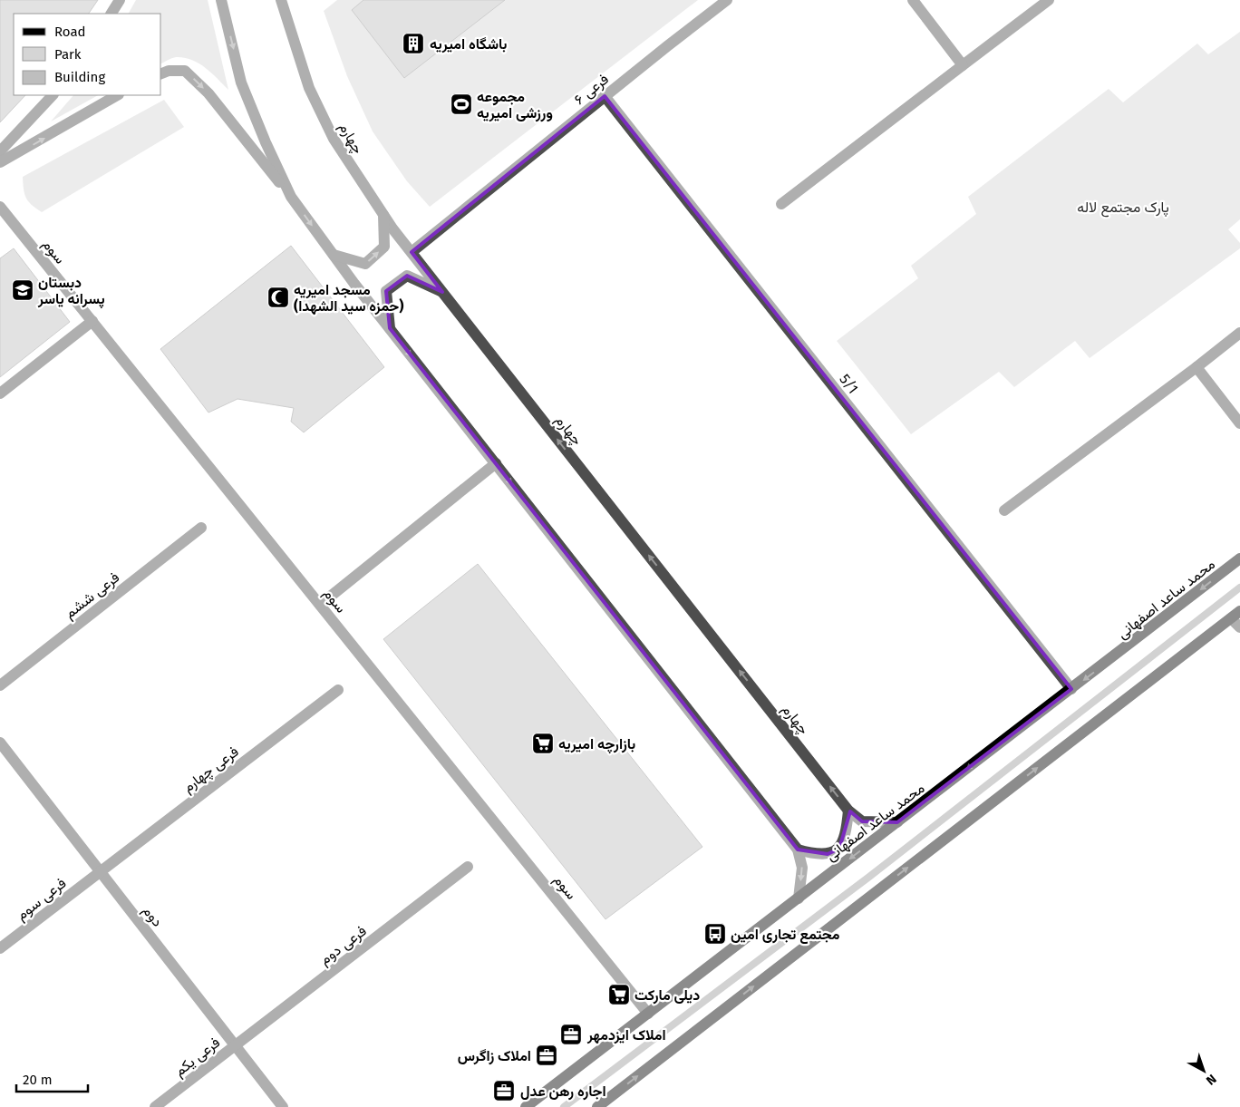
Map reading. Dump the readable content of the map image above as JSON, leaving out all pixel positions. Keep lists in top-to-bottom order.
{
  "streets": {
    "main road": ["محمد ساعد اصفهانی"],
    "street": [
      "فرعی ۶",
      "چهارم",
      "سوم",
      "5/1",
      "فرعی ششم",
      "فرعی چهارم",
      "فرعی سوم",
      "دوم",
      "فرعی دوم",
      "فرعی یکم"
    ]
  },
  "crossings": [
    ["فرعی ۶", "چهارم"],
    ["فرعی ۶", "5/1"],
    ["چهارم", "محمد ساعد اصفهانی"],
    ["سوم", "محمد ساعد اصفهانی"],
    ["5/1", "محمد ساعد اصفهانی"],
    ["فرعی چهارم", "فرعی سوم"],
    ["فرعی چهارم", "دوم"],
    ["فرعی سوم", "دوم"],
    ["دوم", "فرعی دوم"],
    ["دوم", "فرعی یکم"],
    ["فرعی دوم", "فرعی یکم"]
  ],
  "parks": ["پارک مجتمع لاله"],
  "places": {
    "building": ["باشگاه امیریه"],
    "sports": ["مجموعه ورزشی امیریه"],
    "school or university": ["دبستان پسرانه یاسر"],
    "mosque": ["مسجد امیریه (حمزه سید الشهدا)"],
    "supermarket": ["بازارچه امیریه", "دیلی مارکت"],
    "bus stop": ["مجتمع تجاری امین"],
    "office": ["املاک ایزدمهر", "املاک زاگرس", "اجاره رهن عدل"]
  },
  "legend": ["Road", "Park", "Building"],
  "scale_bar": "20 m",
  "north": "bottom right"
}
